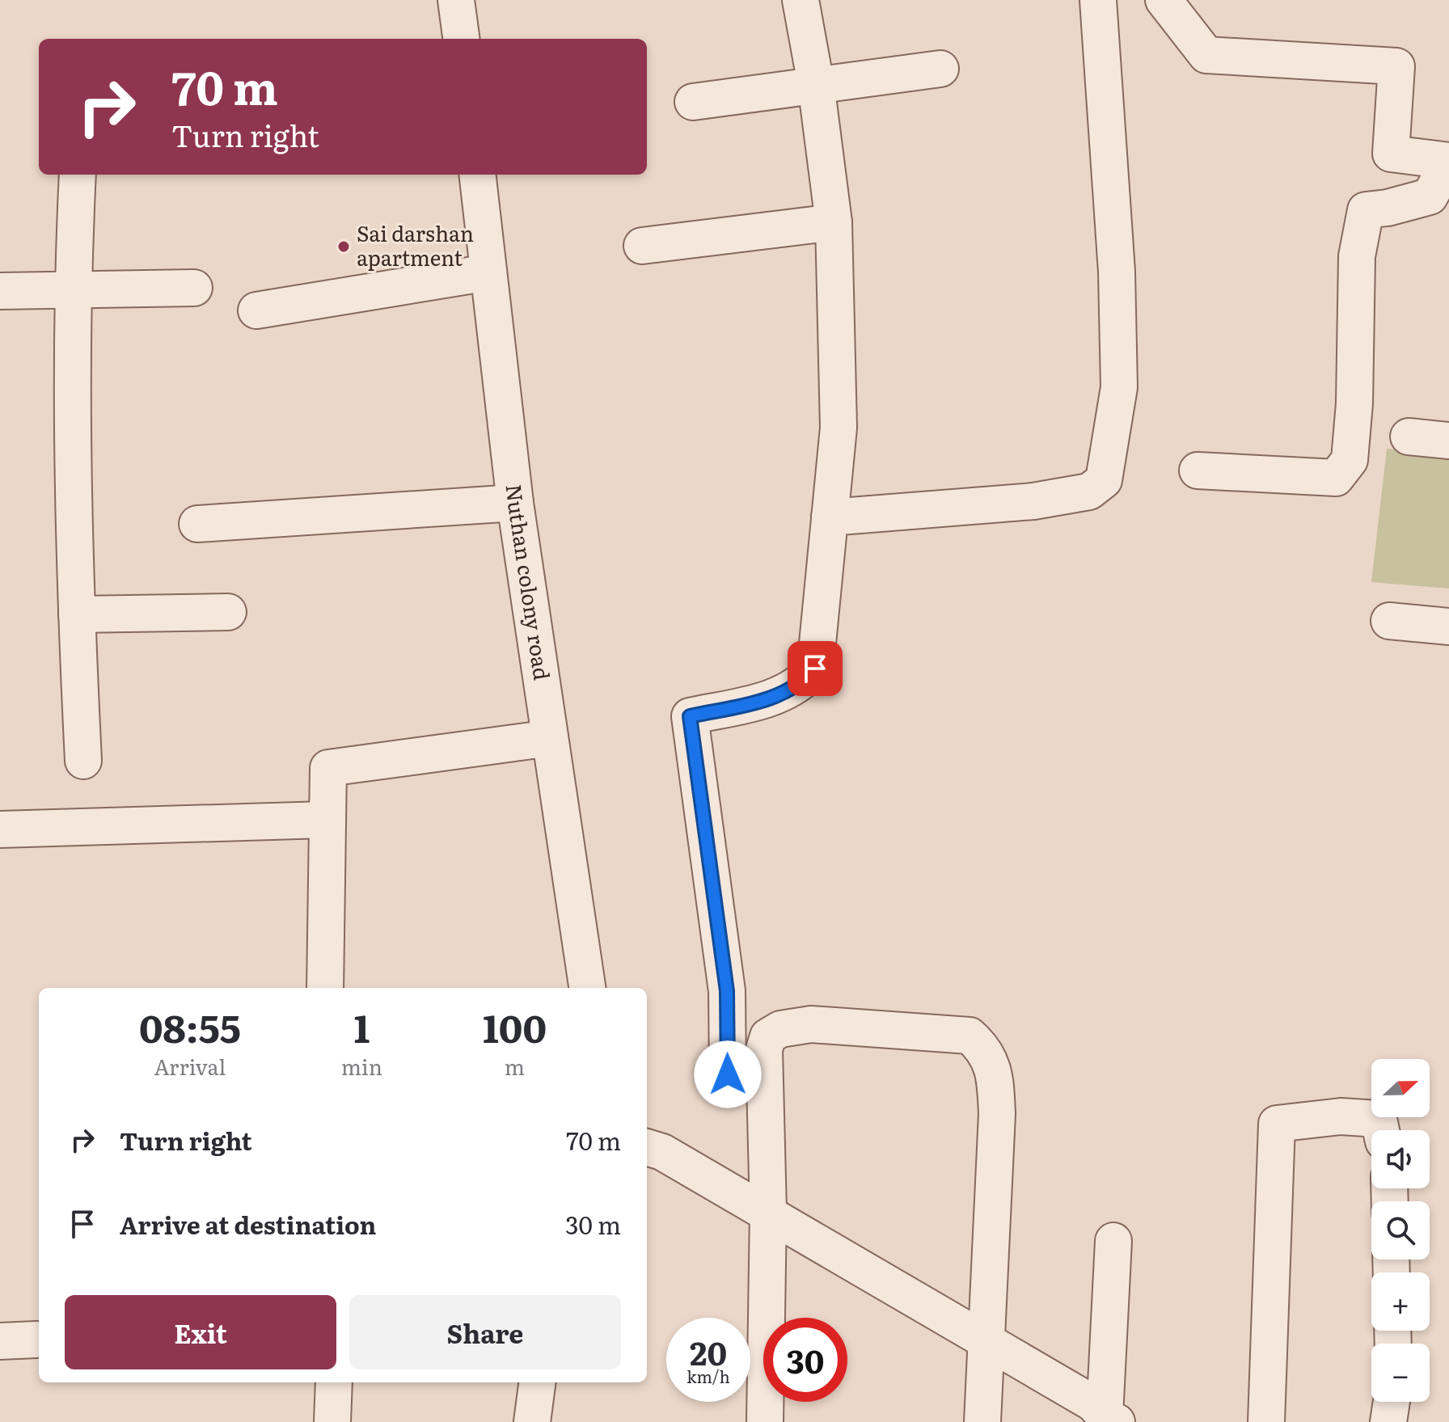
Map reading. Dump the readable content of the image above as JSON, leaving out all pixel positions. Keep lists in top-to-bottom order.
{
  "streets": {
    "street": ["Nuthan colony road"]
  },
  "places": ["Sai darshan apartment"],
  "north": "right",
  "page": {
    "turn": ["70 m", "Turn right"],
    "eta": [
      "08:55",
      "Arrival",
      "1",
      "min",
      "100",
      "m"
    ],
    "map_buttons": ["+", "−"],
    "list": [
      {
        "name": "Turn right",
        "value": "70 m"
      },
      {
        "name": "Arrive at destination",
        "value": "30 m"
      }
    ],
    "buttons": ["Exit", "Share"],
    "speed": "20 km/h",
    "limit": "30"
  }
}
